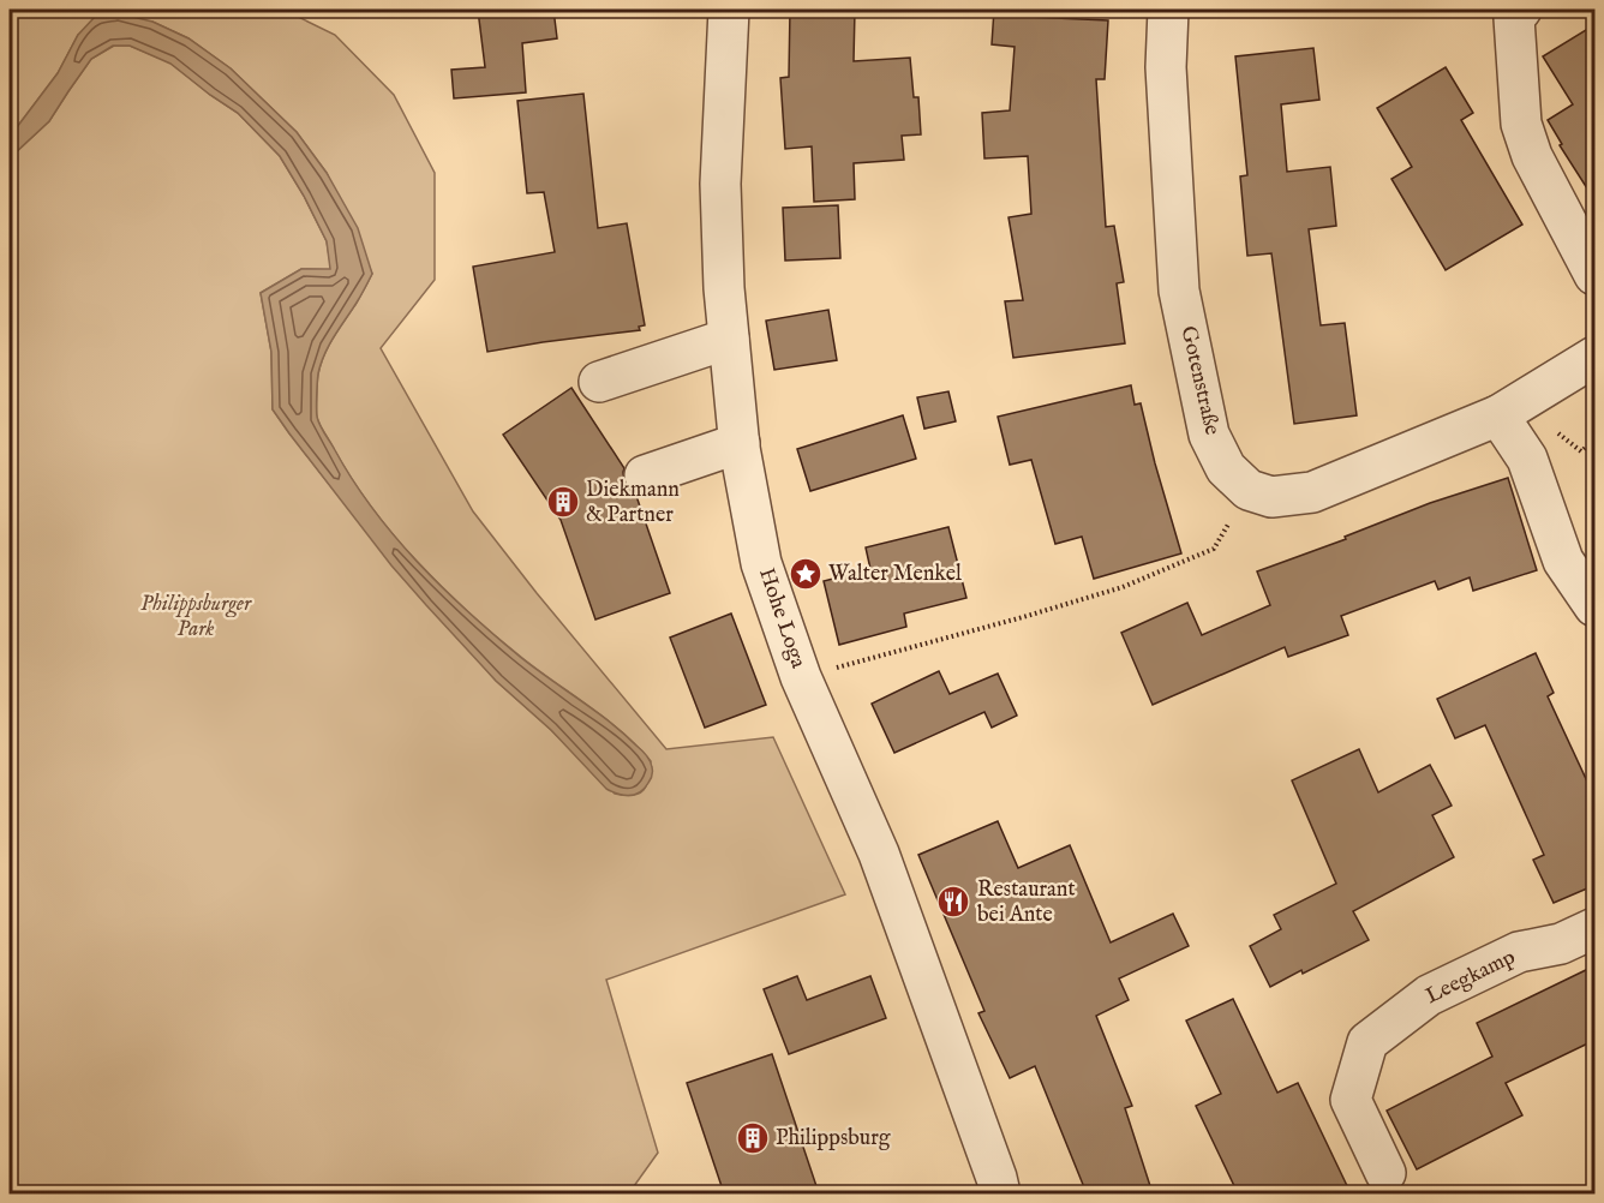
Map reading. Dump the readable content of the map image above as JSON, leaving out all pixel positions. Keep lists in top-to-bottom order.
{
  "streets": {
    "street": ["Gotenstraße", "Hohe Loga", "Leegkamp"]
  },
  "parks": ["Philippsburger Park"],
  "places": {
    "building": ["Diekmann & Partner", "Philippsburg"],
    "place": ["Walter Menkel"],
    "restaurant": ["Restaurant bei Ante"]
  }
}
